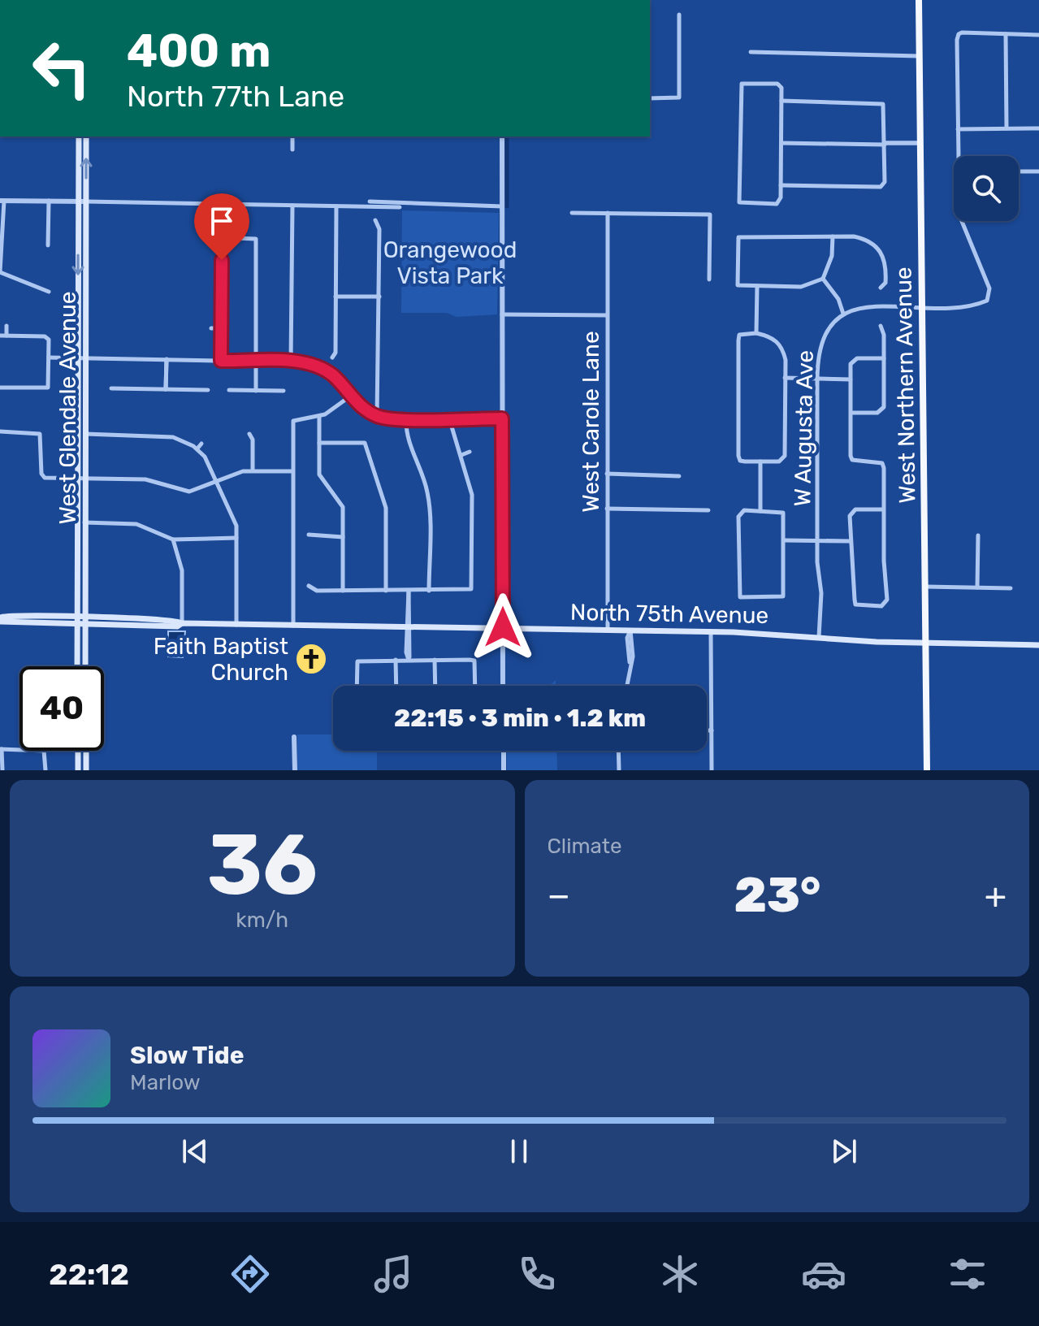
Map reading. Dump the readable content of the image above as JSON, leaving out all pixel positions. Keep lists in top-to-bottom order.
{
  "streets": {
    "main road": ["West Northern Avenue", "West Glendale Avenue", "North 75th Avenue"],
    "street": ["West Carole Lane", "W Augusta Ave"]
  },
  "crossings": [
    ["West Northern Avenue", "North 75th Avenue"],
    ["West Glendale Avenue", "North 75th Avenue"],
    ["West Carole Lane", "North 75th Avenue"],
    ["W Augusta Ave", "North 75th Avenue"]
  ],
  "parks": ["Orangewood Vista Park"],
  "places": {
    "church": ["Faith Baptist Church"]
  },
  "page": {
    "turn": ["400 m", "North 77th Lane"],
    "limit": "40",
    "trip": "22:15 · 3 min · 1.2 km",
    "tile": [
      ["36", "km/h"],
      "Climate"
    ],
    "heat": ["−", "23°", "+"],
    "song": ["Slow Tide", "Marlow"],
    "tabs": "22:12"
  }
}
